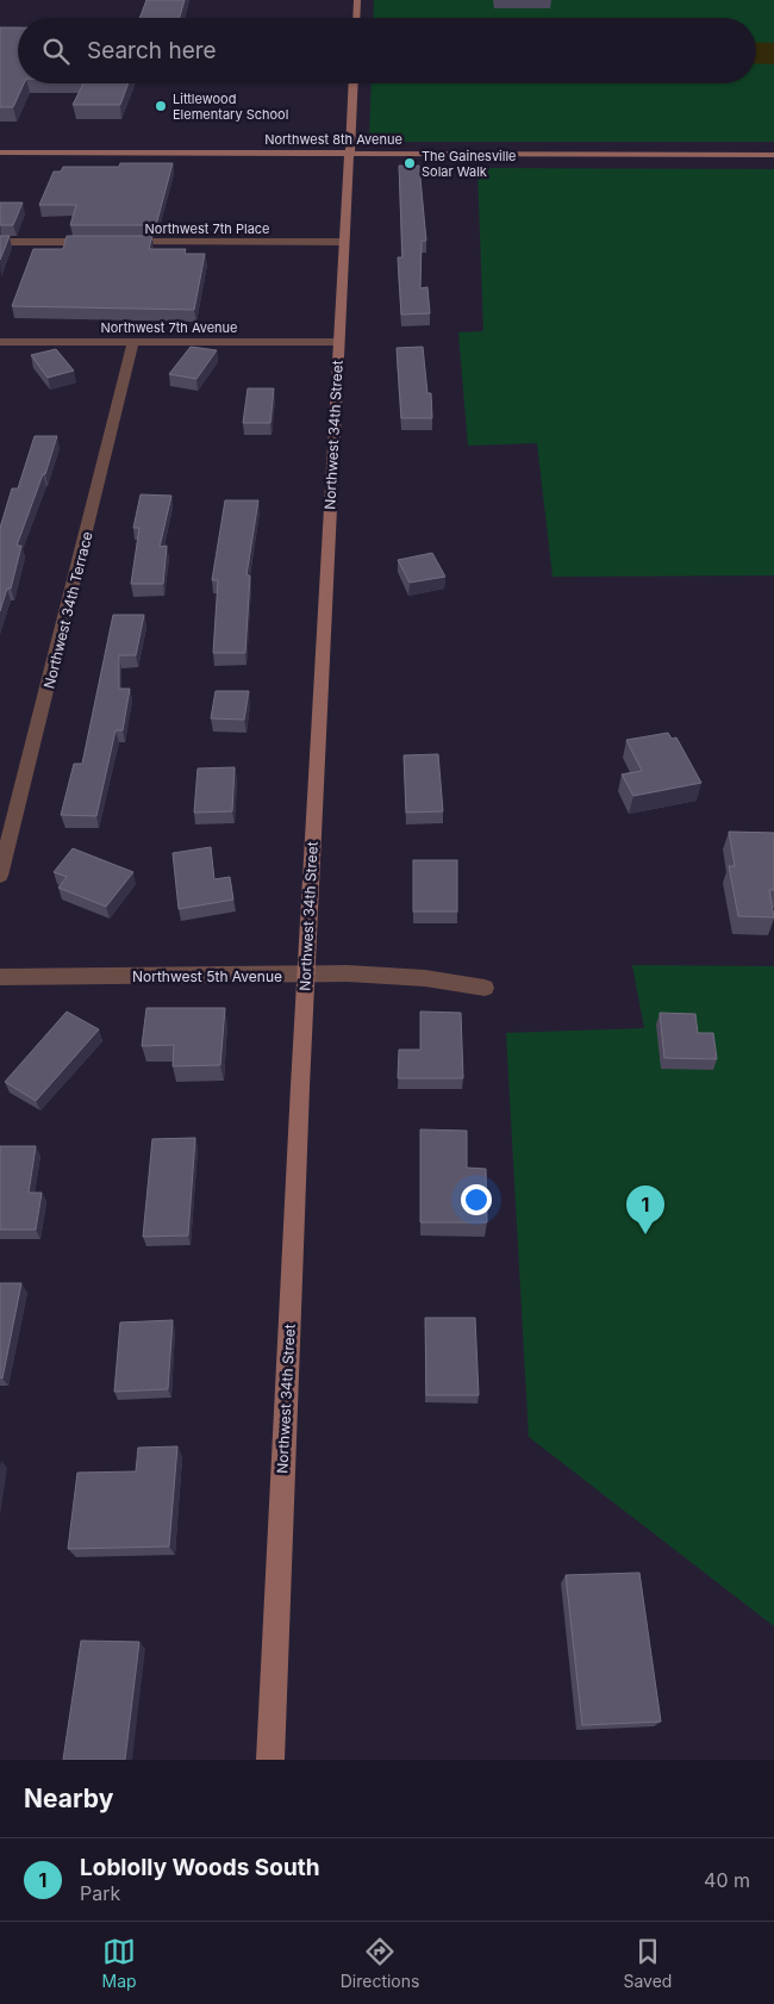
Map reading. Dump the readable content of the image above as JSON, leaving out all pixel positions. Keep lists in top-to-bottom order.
{
  "streets": {
    "main road": ["Northwest 8th Avenue", "Northwest 34th Street"],
    "street": [
      "Northwest 7th Place",
      "Northwest 7th Avenue",
      "Northwest 34th Terrace",
      "Northwest 5th Avenue"
    ]
  },
  "crossings": [
    ["Northwest 8th Avenue", "Northwest 34th Street"],
    ["Northwest 7th Place", "Northwest 34th Street"],
    ["Northwest 7th Avenue", "Northwest 34th Street"],
    ["Northwest 7th Avenue", "Northwest 34th Terrace"],
    ["Northwest 34th Street", "Northwest 5th Avenue"]
  ],
  "places": ["Littlewood Elementary School", "The Gainesville Solar Walk"],
  "page": {
    "search": "Search here",
    "pins": "1",
    "heading": "Nearby",
    "list": [
      {
        "mark": "1",
        "name": "Loblolly Woods South",
        "note": "Park",
        "value": "40 m"
      }
    ],
    "nav": ["Map", "Directions", "Saved"]
  }
}
